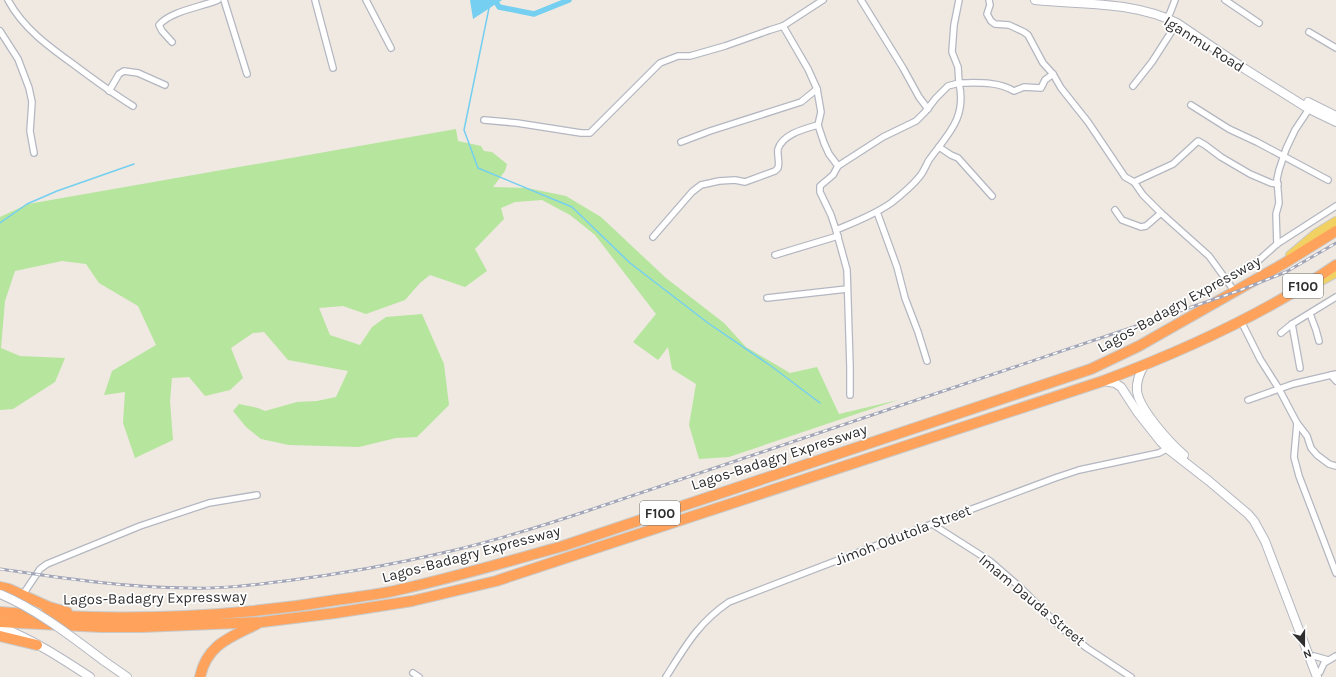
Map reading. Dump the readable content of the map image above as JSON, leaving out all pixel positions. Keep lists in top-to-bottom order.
{
  "streets": {
    "highway": ["F100", "Lagos-Badagry Expressway"],
    "main road": ["Iganmu Road"],
    "street": ["Jimoh Odutola Street", "Imam Dauda Street"]
  },
  "crossings": [
    ["F100", "Lagos-Badagry Expressway"],
    ["Jimoh Odutola Street", "Imam Dauda Street"]
  ],
  "north": "bottom"
}
